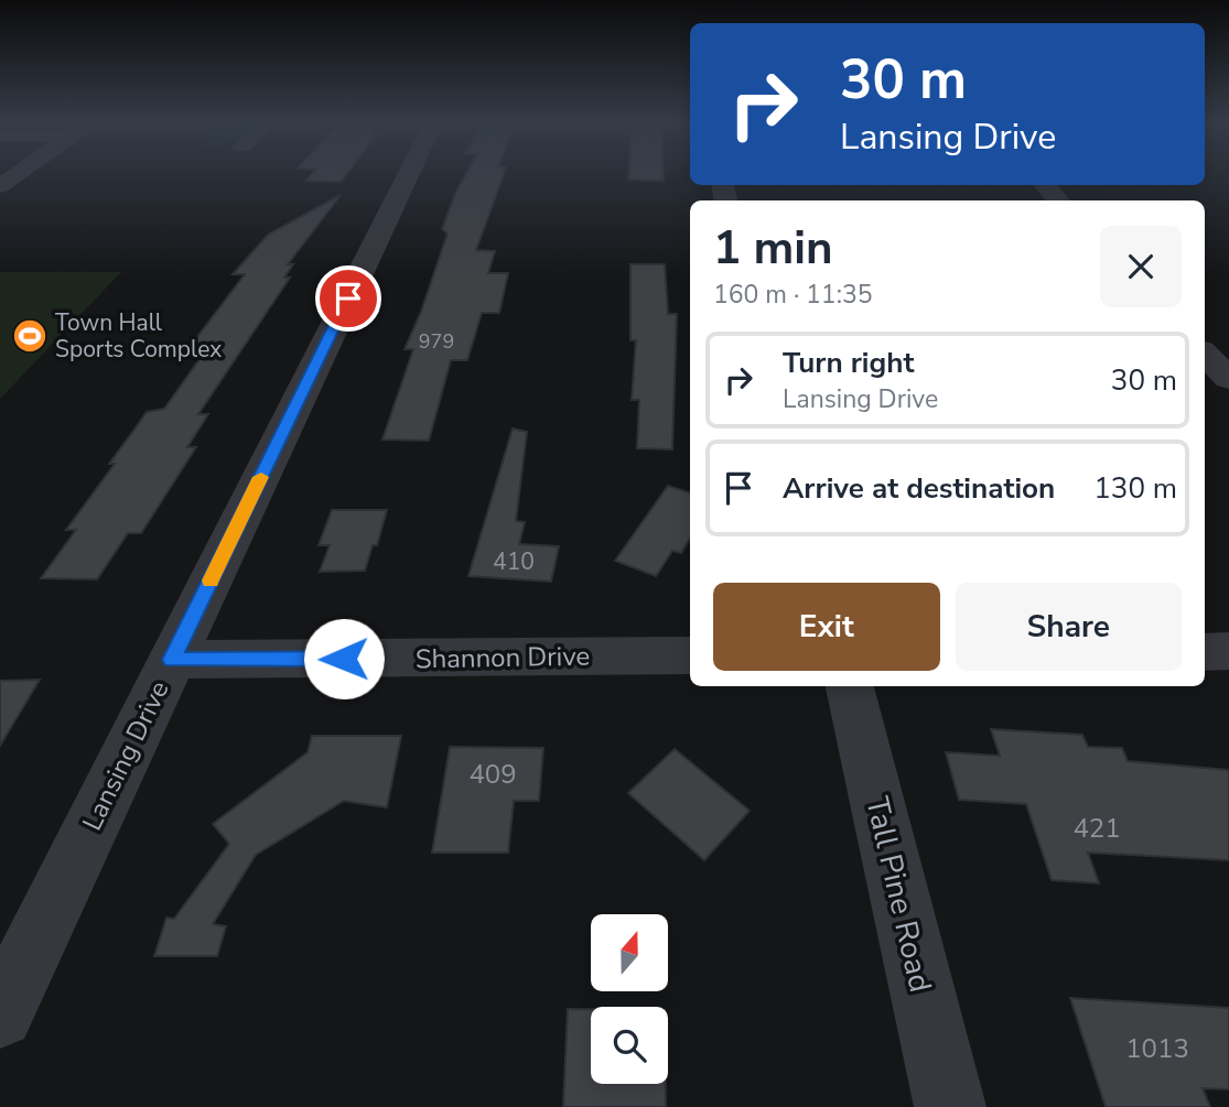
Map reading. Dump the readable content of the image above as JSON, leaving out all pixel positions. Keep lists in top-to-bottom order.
{
  "streets": {
    "street": ["Shannon Drive", "Lansing Drive", "Tall Pine Road"]
  },
  "crossings": [
    ["Shannon Drive", "Lansing Drive"]
  ],
  "places": {
    "sports": ["Town Hall Sports Complex"]
  },
  "house_numbers": [
    "979",
    "410",
    "409",
    "421",
    "1013"
  ],
  "north": "top",
  "page": {
    "turn": ["30 m", "Lansing Drive"],
    "heading": ["1 min", "160 m · 11:35"],
    "list": [
      {
        "name": "Turn right",
        "note": "Lansing Drive",
        "value": "30 m"
      },
      {
        "name": "Arrive at destination",
        "value": "130 m"
      }
    ],
    "buttons": ["Exit", "Share"]
  }
}
